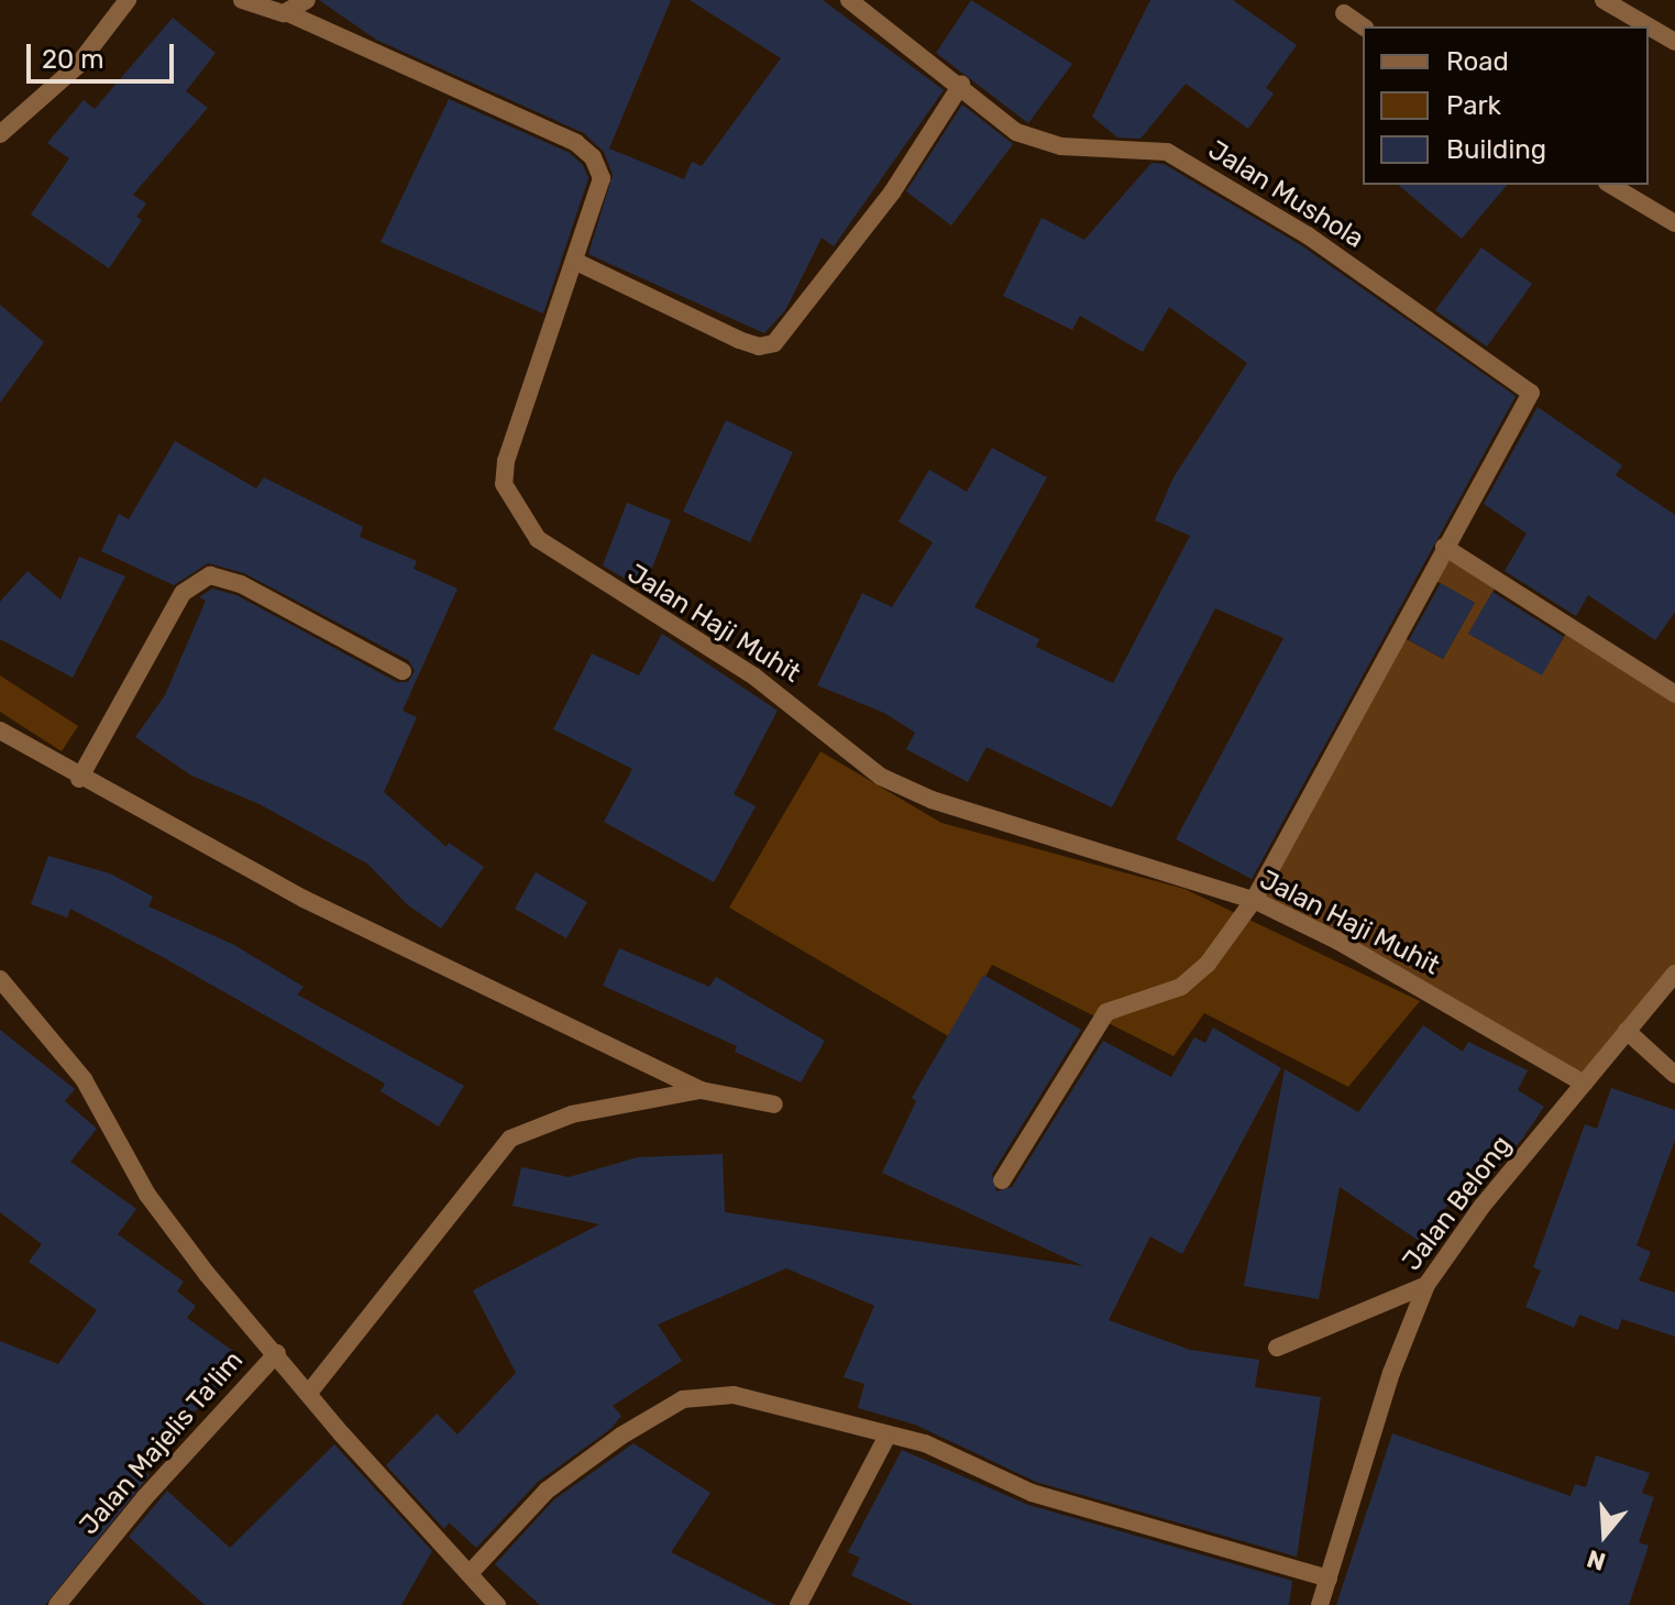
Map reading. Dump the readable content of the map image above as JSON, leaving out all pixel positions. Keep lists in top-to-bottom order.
{
  "streets": {
    "street": [
      "Jalan Mushola",
      "Jalan Haji Muhit",
      "Jalan Belong",
      "Jalan Majelis Ta'lim"
    ]
  },
  "crossings": [
    ["Jalan Haji Muhit", "Jalan Belong"]
  ],
  "legend": ["Road", "Park", "Building"],
  "scale_bar": "20 m",
  "north": "bottom"
}
